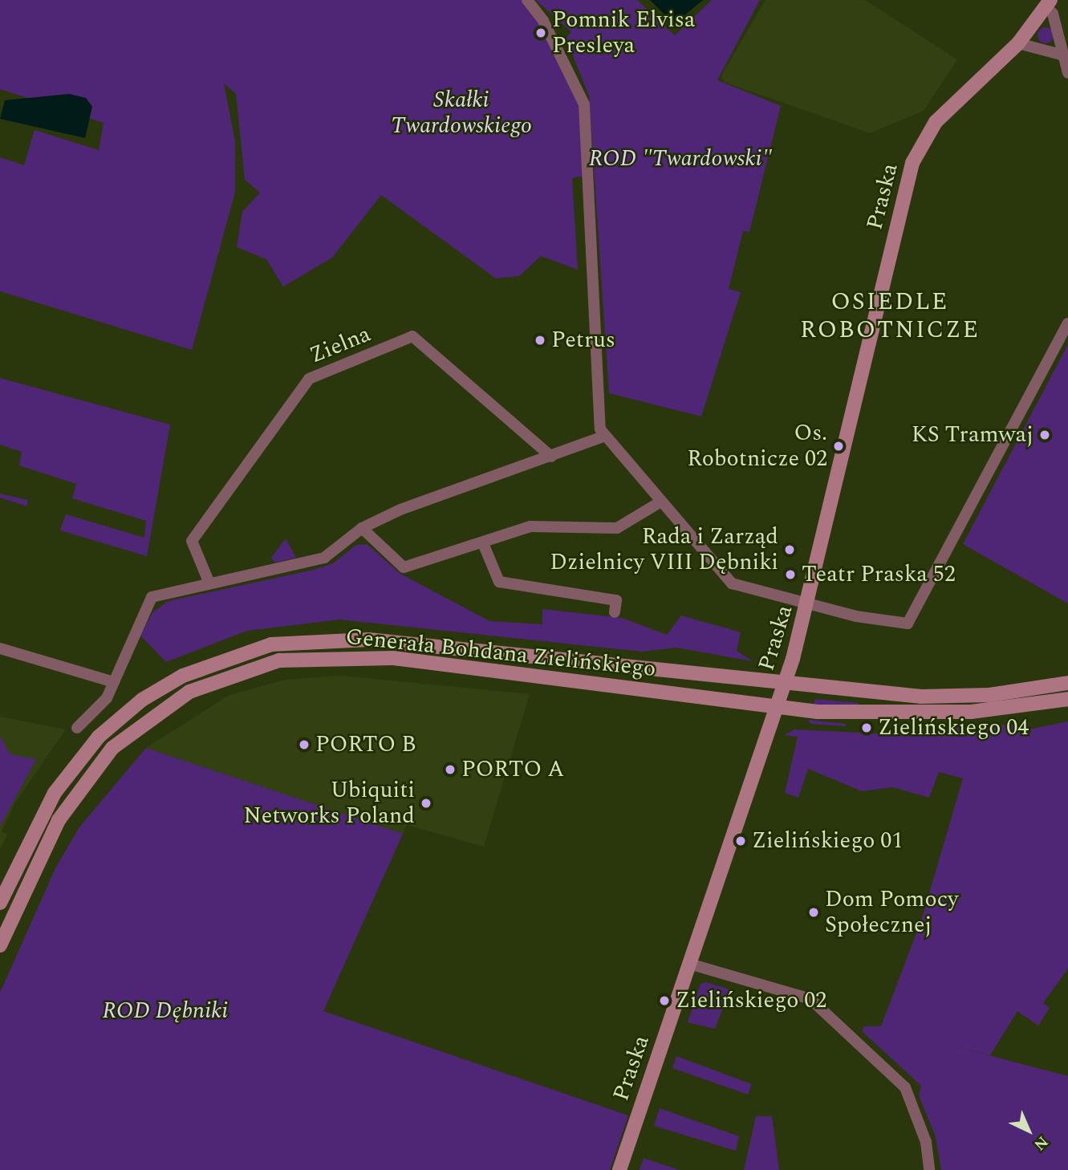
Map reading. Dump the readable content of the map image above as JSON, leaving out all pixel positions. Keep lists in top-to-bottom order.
{
  "streets": {
    "main road": ["Praska", "Generała Bohdana Zielińskiego"],
    "street": ["Zielna"]
  },
  "crossings": [
    ["Praska", "Generała Bohdana Zielińskiego"]
  ],
  "districts": ["OSIEDLE ROBOTNICZE"],
  "parks": ["Skałki Twardowskiego", "ROD \"Twardowski\"", "ROD Dębniki"],
  "places": [
    "Pomnik Elvisa Presleya",
    "Petrus",
    "KS Tramwaj",
    "Os. Robotnicze 02",
    "Rada i Zarząd Dzielnicy VIII Dębniki",
    "Teatr Praska 52",
    "Zielińskiego 04",
    "PORTO B",
    "PORTO A",
    "Ubiquiti Networks Poland",
    "Zielińskiego 01",
    "Dom Pomocy Społecznej",
    "Zielińskiego 02"
  ],
  "north": "bottom right"
}
